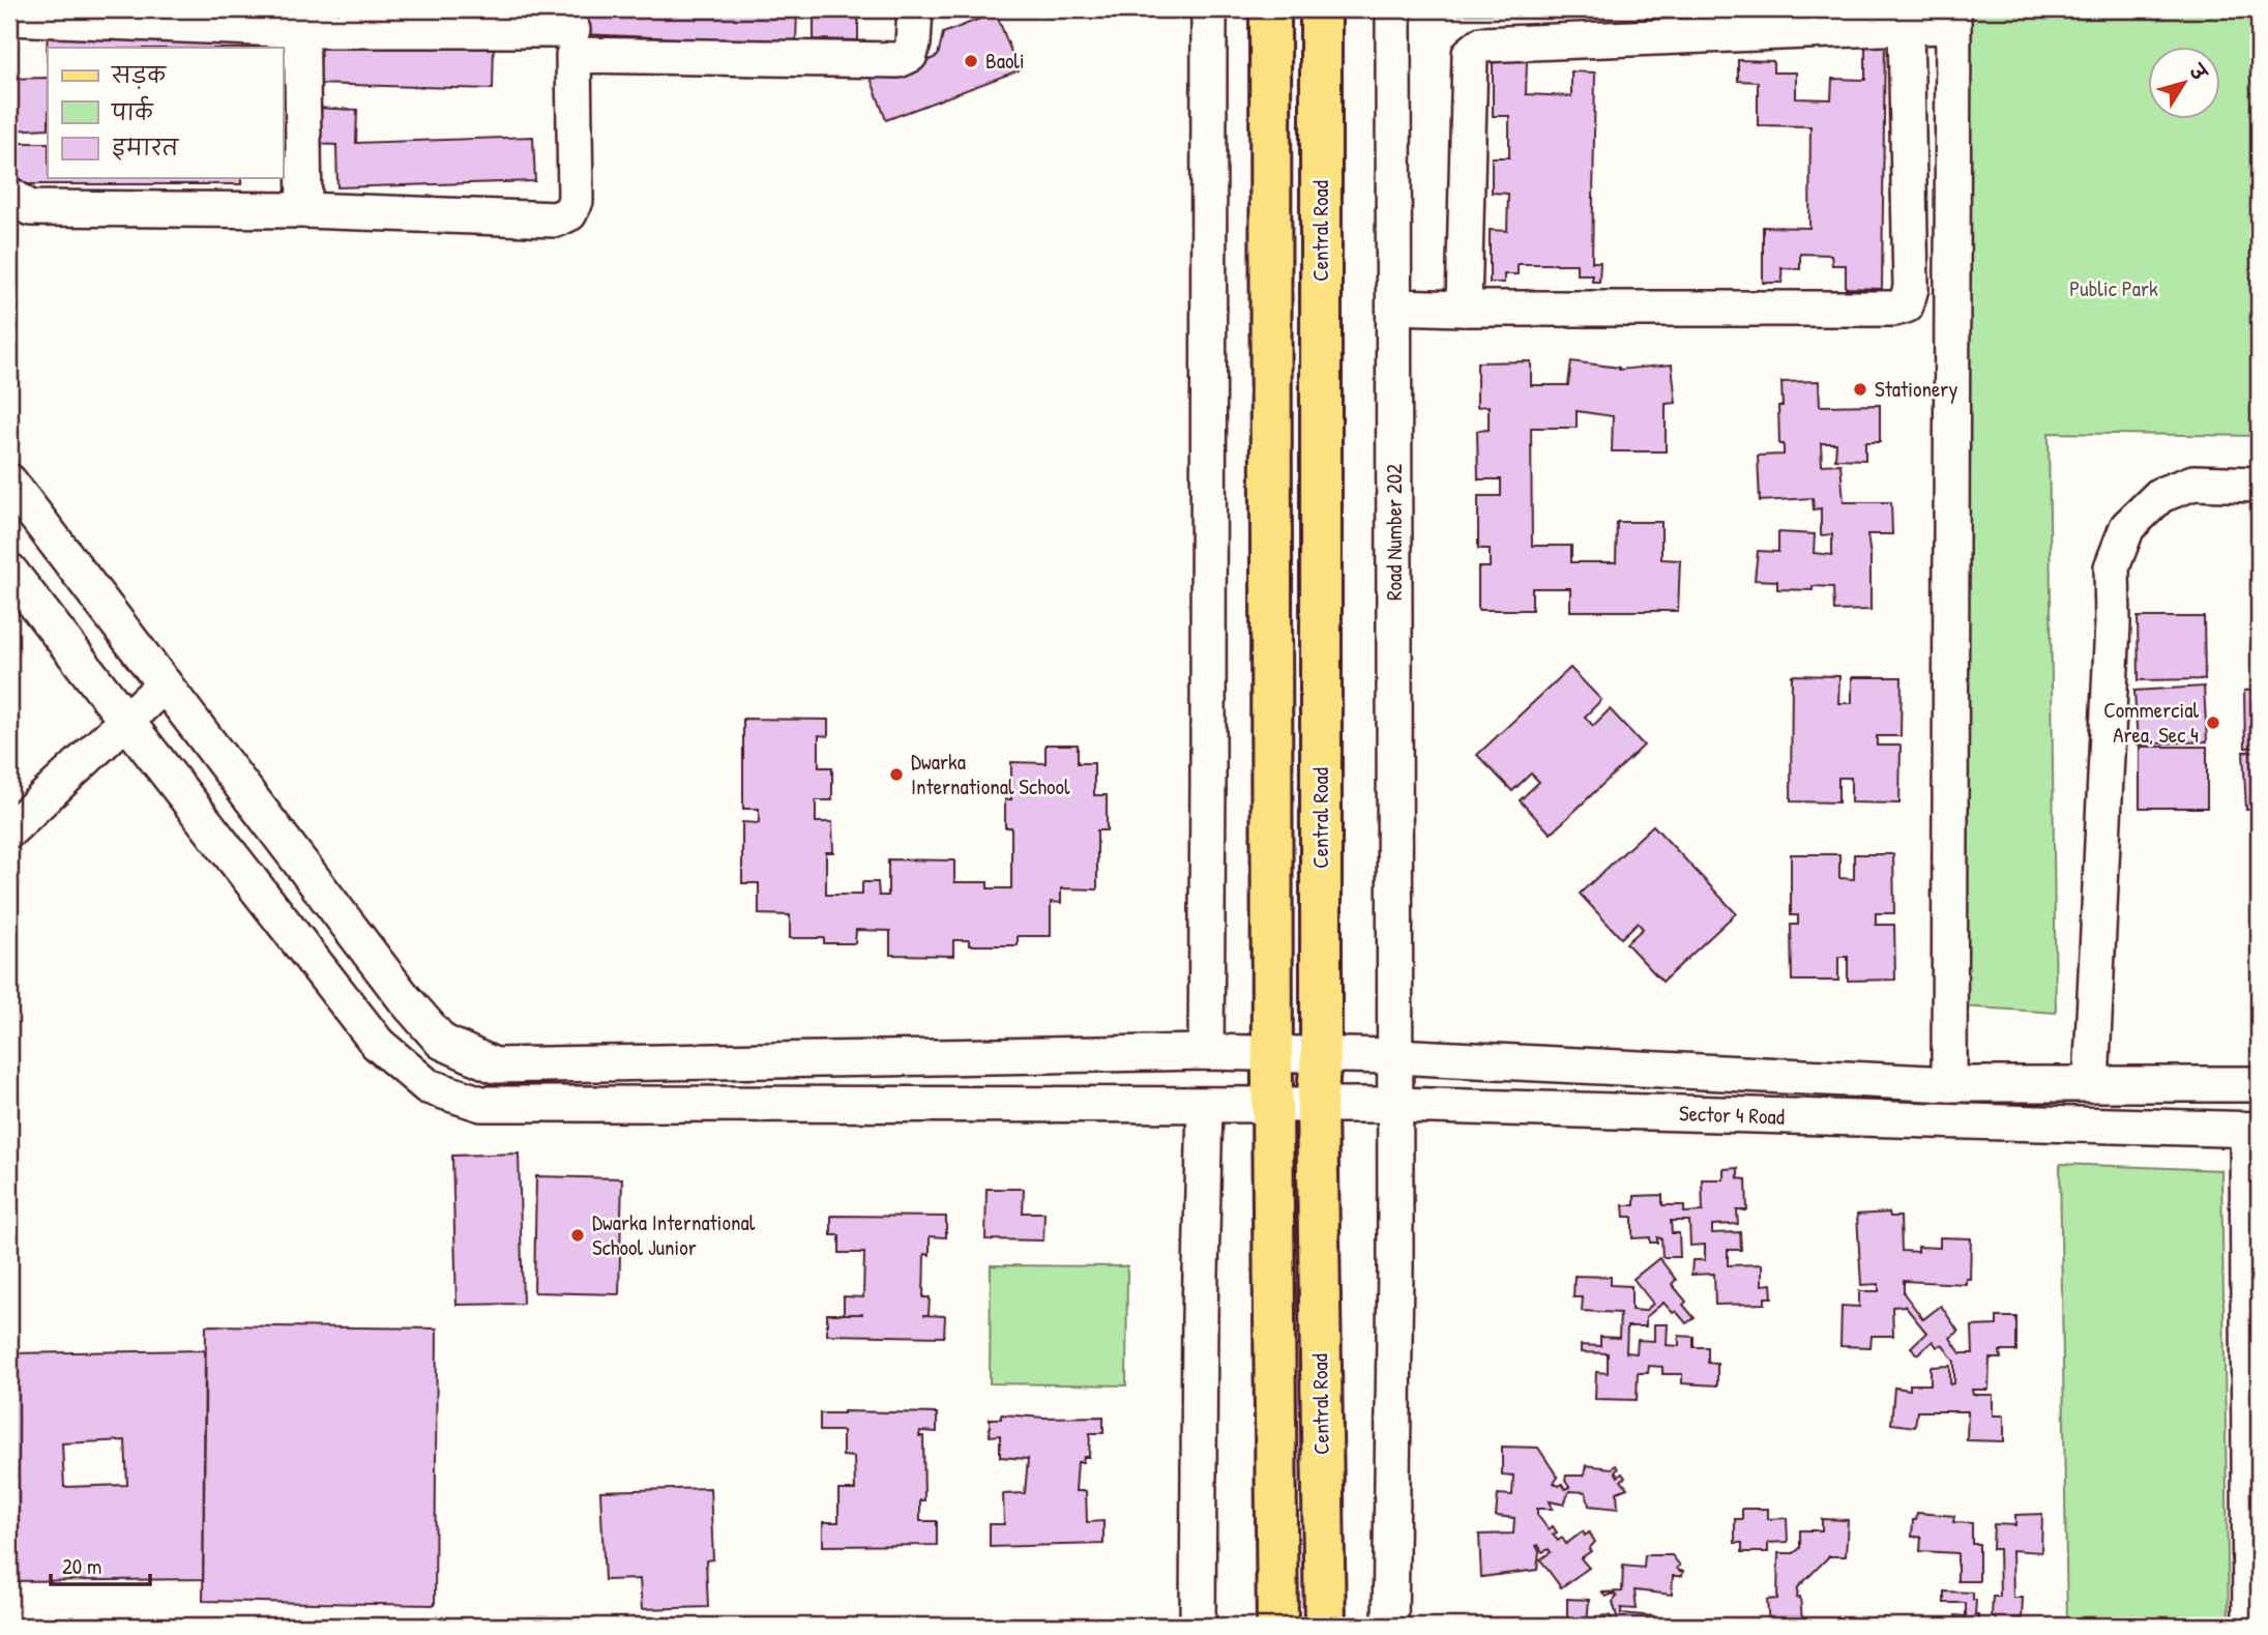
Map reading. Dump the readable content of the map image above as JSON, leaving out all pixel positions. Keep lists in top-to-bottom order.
{
  "streets": {
    "main road": ["Central Road"],
    "street": ["Road Number 202", "Sector 4 Road"]
  },
  "crossings": [
    ["Central Road", "Sector 4 Road"],
    ["Road Number 202", "Sector 4 Road"]
  ],
  "parks": ["Public Park"],
  "places": [
    "Baoli",
    "Stationery",
    "Commercial Area, Sec 4",
    "Dwarka International School",
    "Dwarka International School Junior"
  ],
  "legend": ["सड़क", "पार्क", "इमारत"],
  "scale_bar": "20 m",
  "north": "top right"
}
